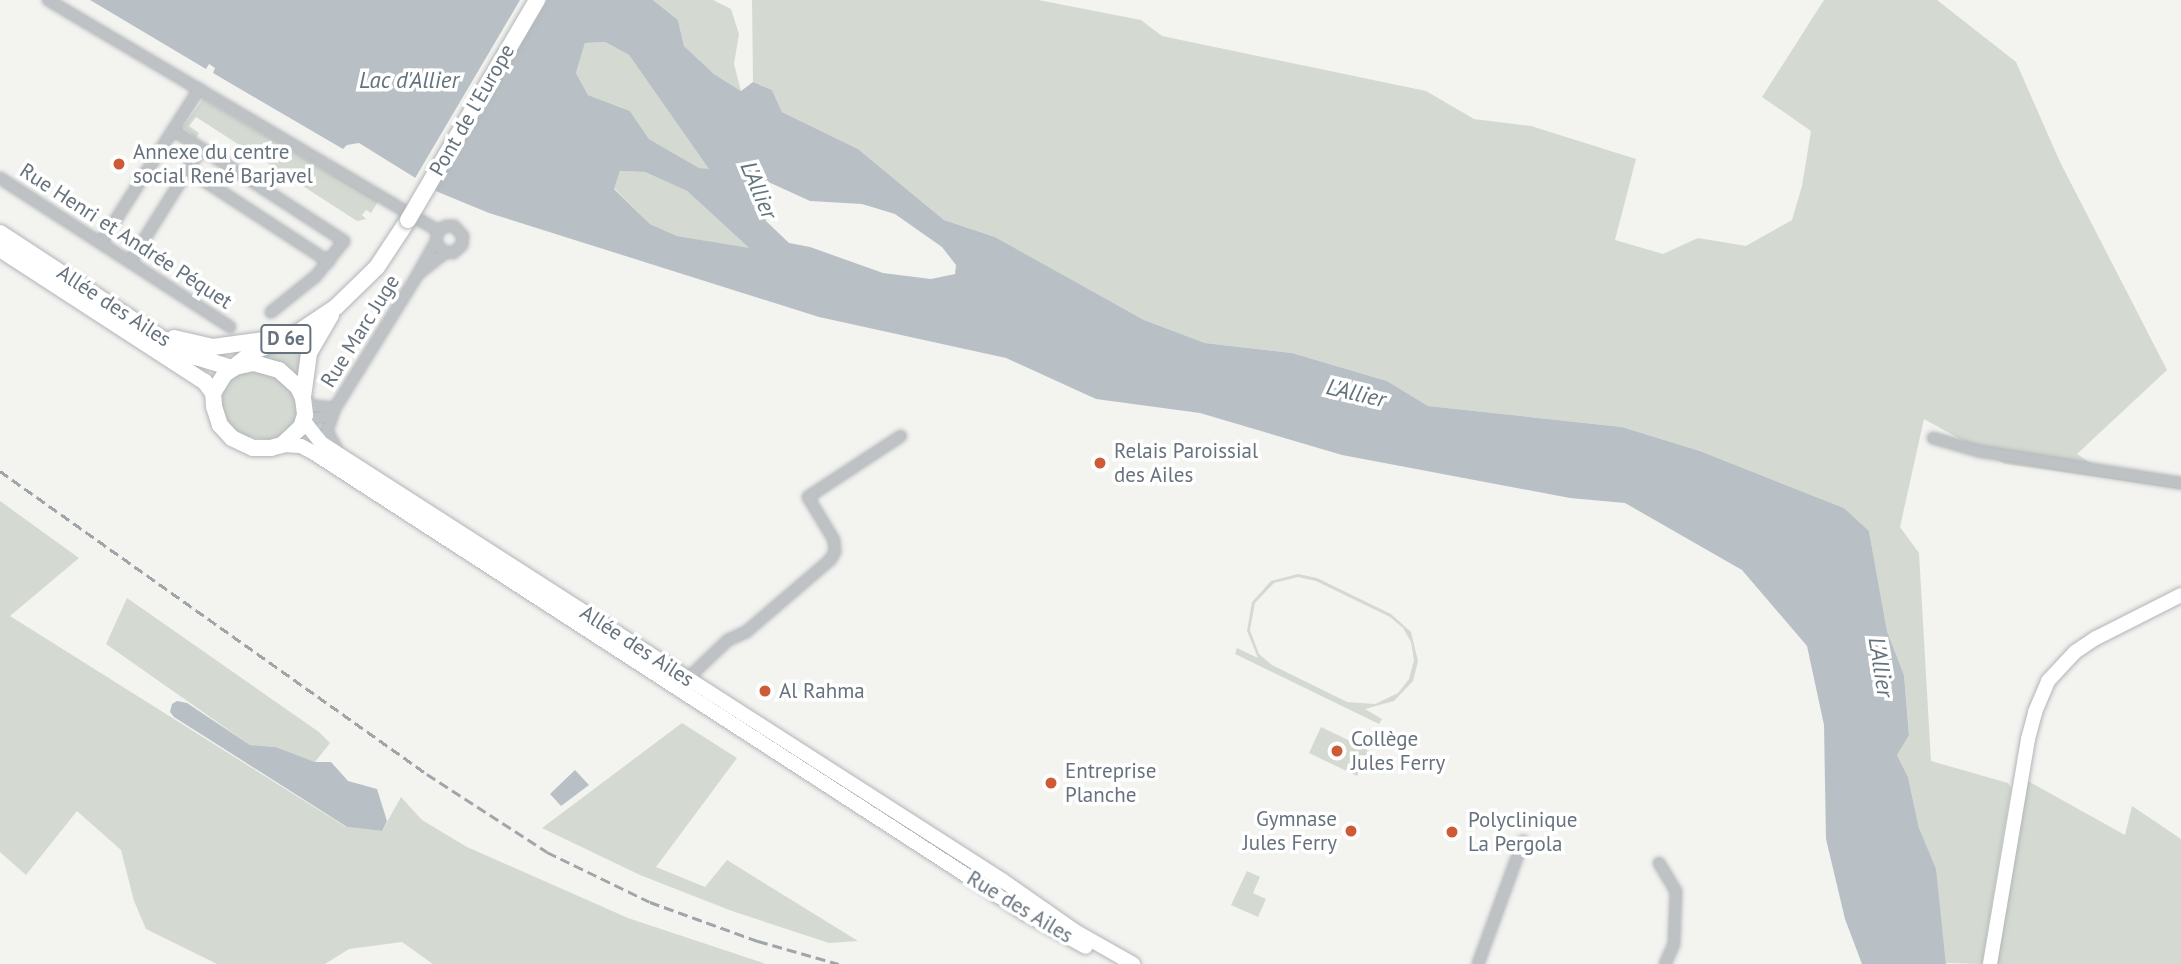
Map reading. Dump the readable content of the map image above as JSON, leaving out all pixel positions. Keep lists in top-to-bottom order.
{
  "streets": {
    "main road": [
      "Pont de l'Europe",
      "Allée des Ailes",
      "D 6e",
      "Rue des Ailes"
    ],
    "street": ["Rue Henri et Andrée Péquet", "Rue Marc Juge"]
  },
  "crossings": [
    ["Pont de l'Europe", "D 6e"],
    ["Allée des Ailes", "Rue Marc Juge"],
    ["Allée des Ailes", "D 6e"],
    ["Allée des Ailes", "Rue des Ailes"],
    ["Rue Marc Juge", "D 6e"]
  ],
  "water": ["Lac d'Allier", "L'Allier"],
  "places": [
    "Annexe du centre social René Barjavel",
    "Relais Paroissial des Ailes",
    "Al Rahma",
    "Collège Jules Ferry",
    "Entreprise Planche",
    "Gymnase Jules Ferry",
    "Polyclinique La Pergola"
  ]
}
